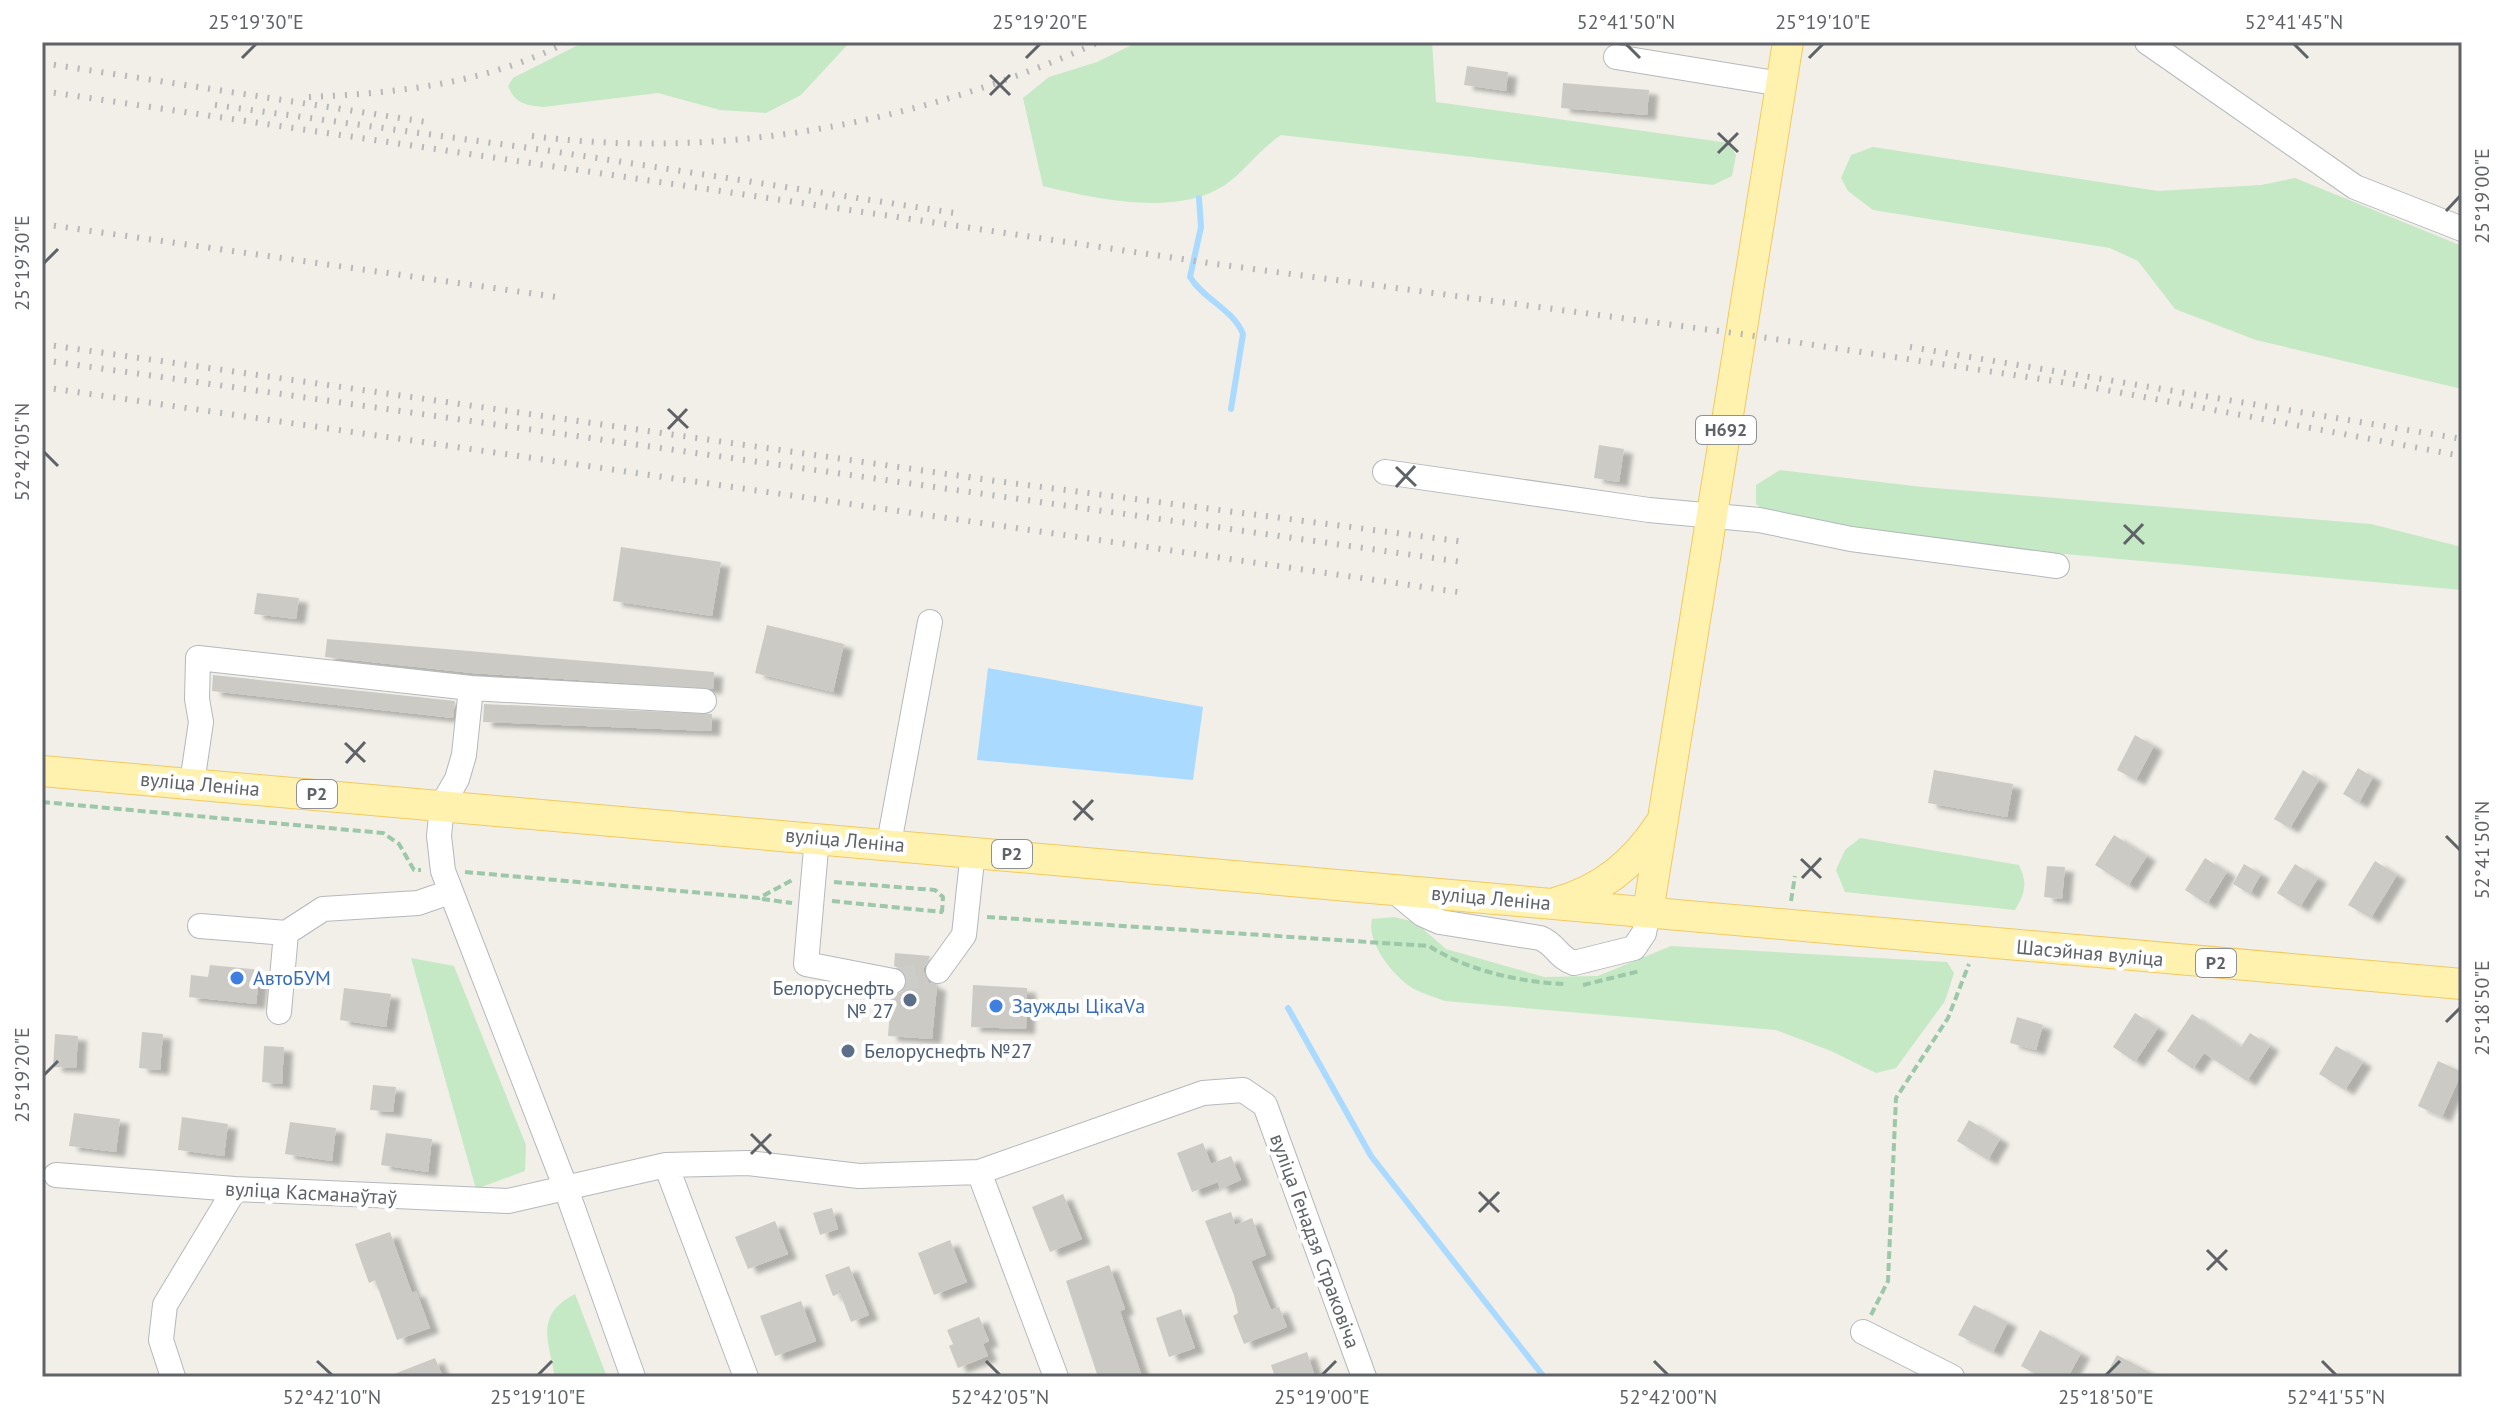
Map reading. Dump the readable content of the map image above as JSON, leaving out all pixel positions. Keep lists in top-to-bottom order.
{
  "streets": {
    "main road": [
      "Н692",
      "вуліца Леніна",
      "Р2",
      "Шасэйная вуліца"
    ],
    "street": ["вуліца Касманаўтаў", "вуліца Генадзя Страковіча"]
  },
  "crossings": [
    ["Н692", "вуліца Леніна"],
    ["Н692", "Шасэйная вуліца"],
    ["вуліца Леніна", "Шасэйная вуліца"],
    ["вуліца Касманаўтаў", "вуліца Генадзя Страковіча"]
  ],
  "places": [
    "АвтоБУМ",
    "Белоруснефть № 27",
    "Заужды ЦікаVа",
    "Белоруснефть №27"
  ],
  "coordinates": [
    "25°19'30\"E",
    "25°19'20\"E",
    "52°41'50\"N",
    "25°19'10\"E",
    "52°41'45\"N",
    "25°19'00\"E",
    "52°42'05\"N",
    "25°18'50\"E",
    "52°42'10\"N",
    "52°42'00\"N",
    "52°41'55\"N"
  ]
}
